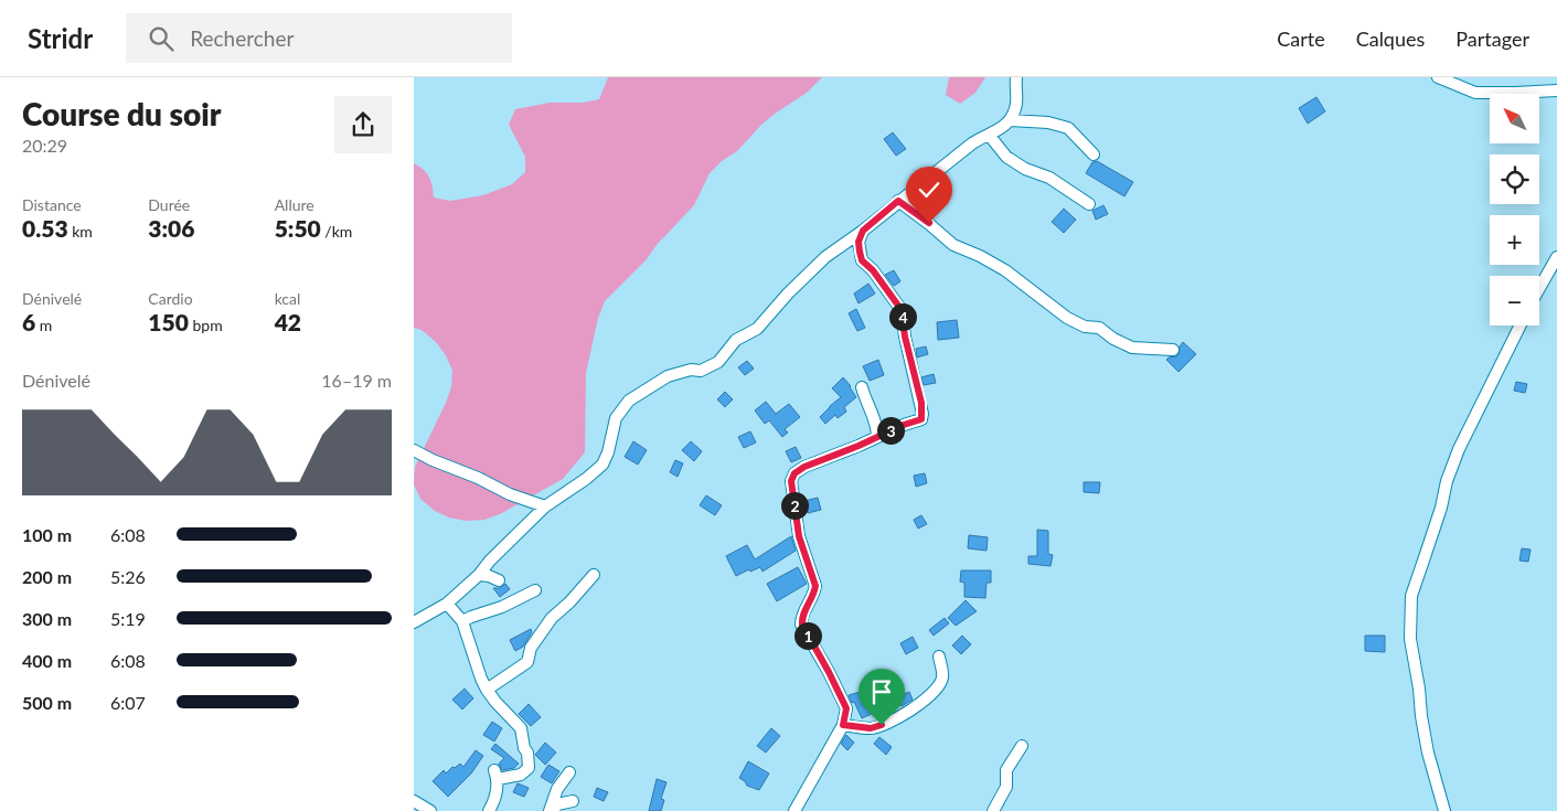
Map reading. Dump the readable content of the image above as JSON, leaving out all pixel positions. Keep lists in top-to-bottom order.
{
  "north": "top left",
  "page": {
    "header": "Stridr",
    "search": "Rechercher",
    "nav": ["Carte", "Calques", "Partager"],
    "heading": ["Course du soir", "20:29"],
    "map_buttons": ["+", "−"],
    "stats": [
      ["Distance", "0.53 km"],
      ["Durée", "3:06"],
      ["Allure", "5:50 /km"],
      ["Dénivelé", "6 m"],
      ["Cardio", "150 bpm"],
      ["kcal", "42"]
    ],
    "pins": [
      "4",
      "3",
      "2",
      "1"
    ],
    "chart": ["Dénivelé", "16–19 m"],
    "list": [
      {
        "name": "100 m",
        "note": "6:08"
      },
      {
        "name": "200 m",
        "note": "5:26"
      },
      {
        "name": "300 m",
        "note": "5:19"
      },
      {
        "name": "400 m",
        "note": "6:08"
      },
      {
        "name": "500 m",
        "note": "6:07"
      }
    ]
  }
}
